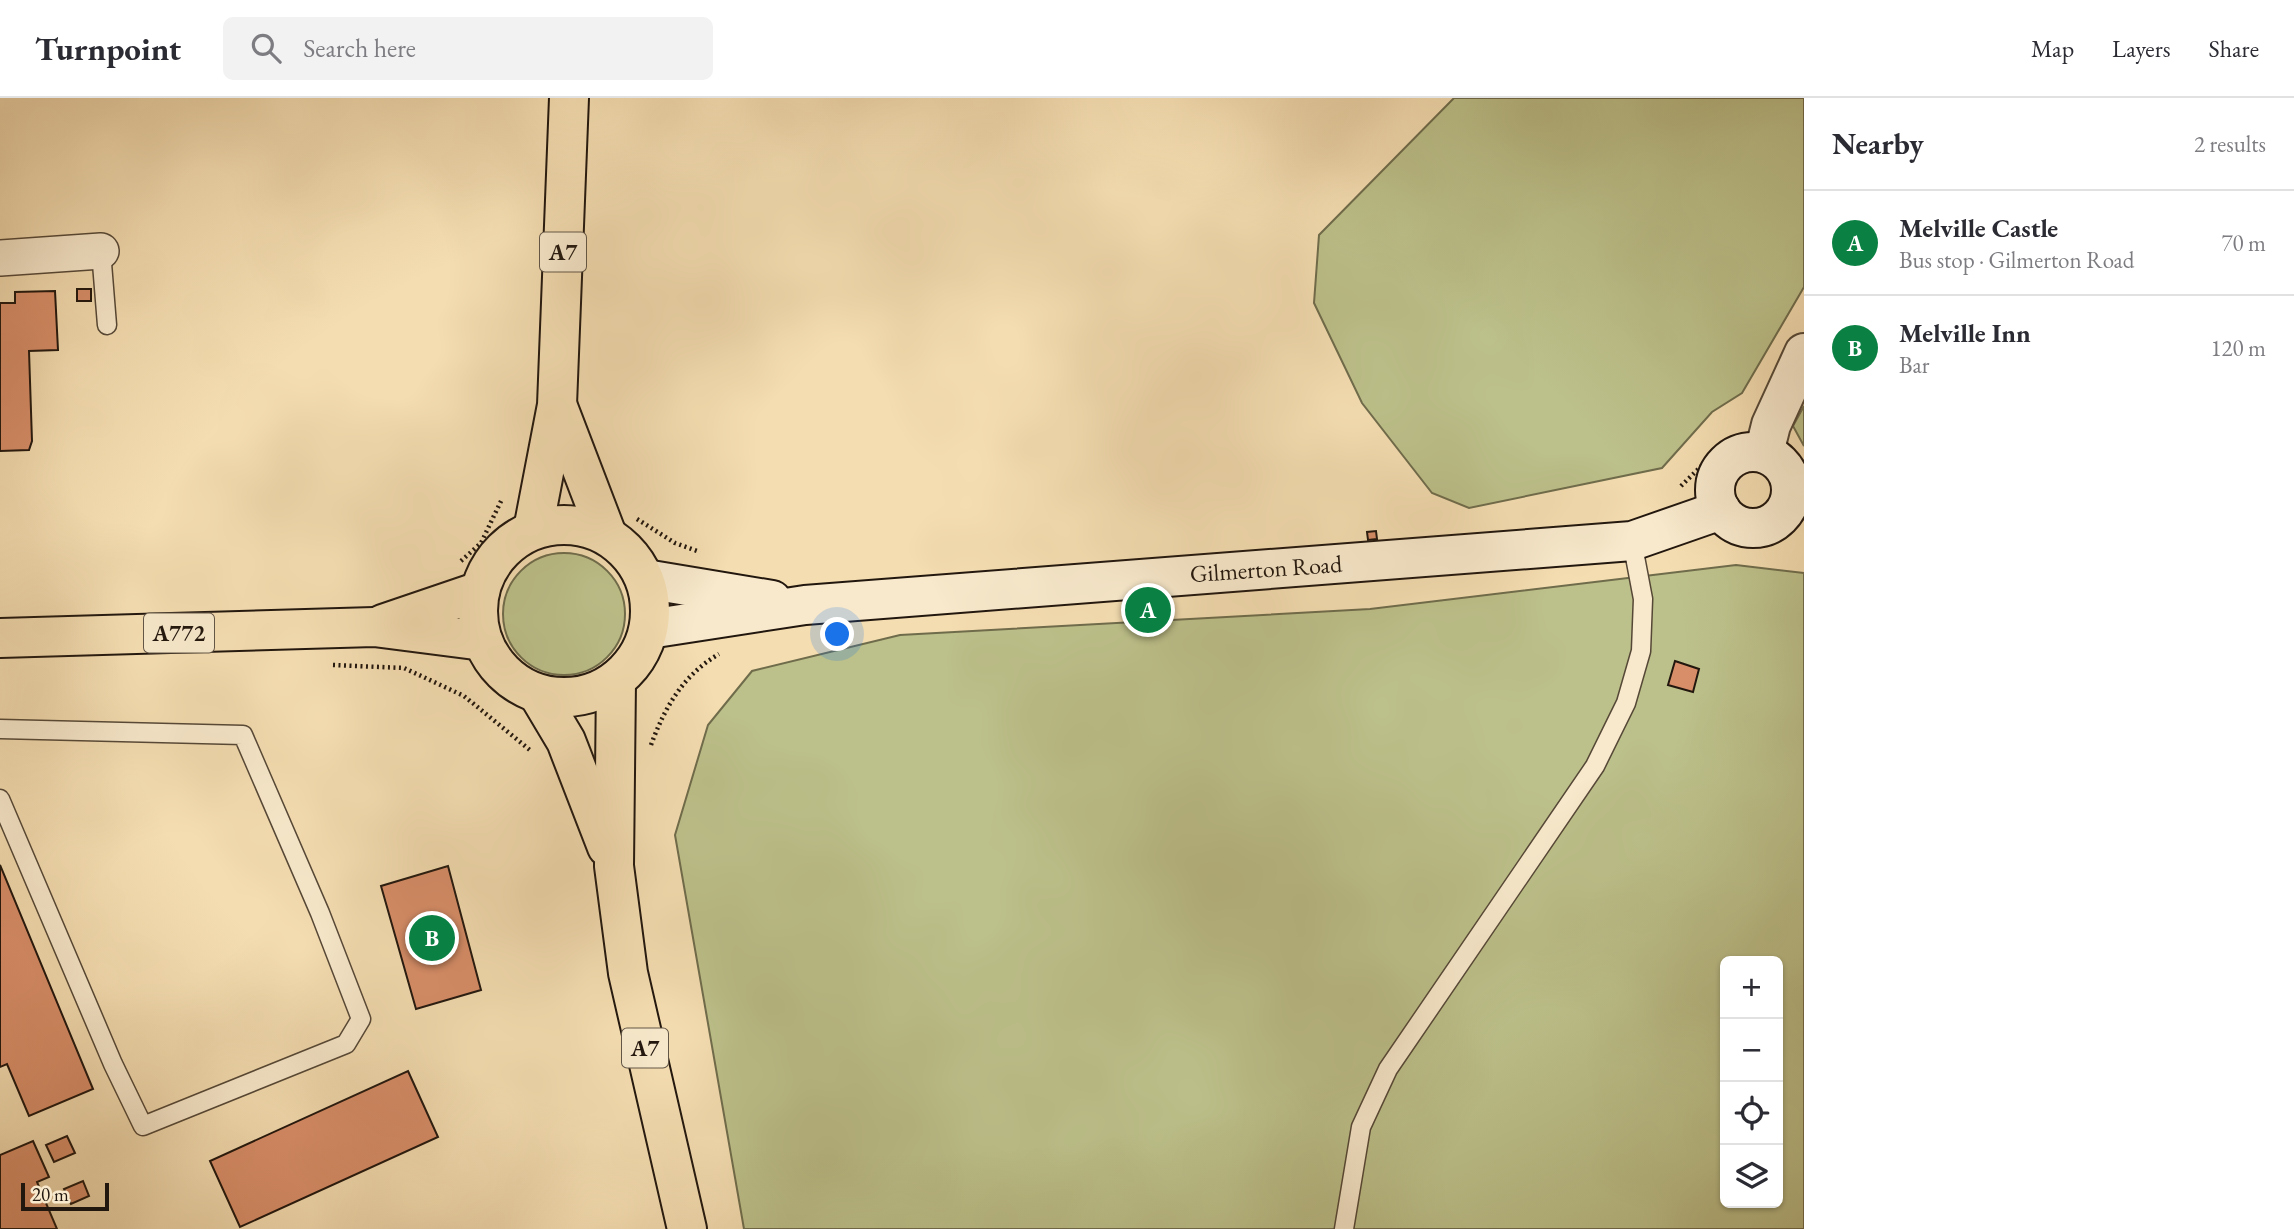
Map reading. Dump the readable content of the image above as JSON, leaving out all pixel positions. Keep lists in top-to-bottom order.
{
  "streets": {
    "main road": ["A7", "Gilmerton Road", "A772"]
  },
  "crossings": [
    ["A7", "Gilmerton Road"],
    ["A7", "A772"],
    ["Gilmerton Road", "A772"]
  ],
  "scale_bar": "20 m",
  "page": {
    "header": "Turnpoint",
    "search": "Search here",
    "nav": ["Map", "Layers", "Share"],
    "heading": ["Nearby", "2 results"],
    "list": [
      {
        "mark": "A",
        "name": "Melville Castle",
        "note": "Bus stop · Gilmerton Road",
        "value": "70 m"
      },
      {
        "mark": "B",
        "name": "Melville Inn",
        "note": "Bar",
        "value": "120 m"
      }
    ],
    "pins": ["A", "B"],
    "map_buttons": ["+", "−"],
    "scale": "20 m"
  }
}
